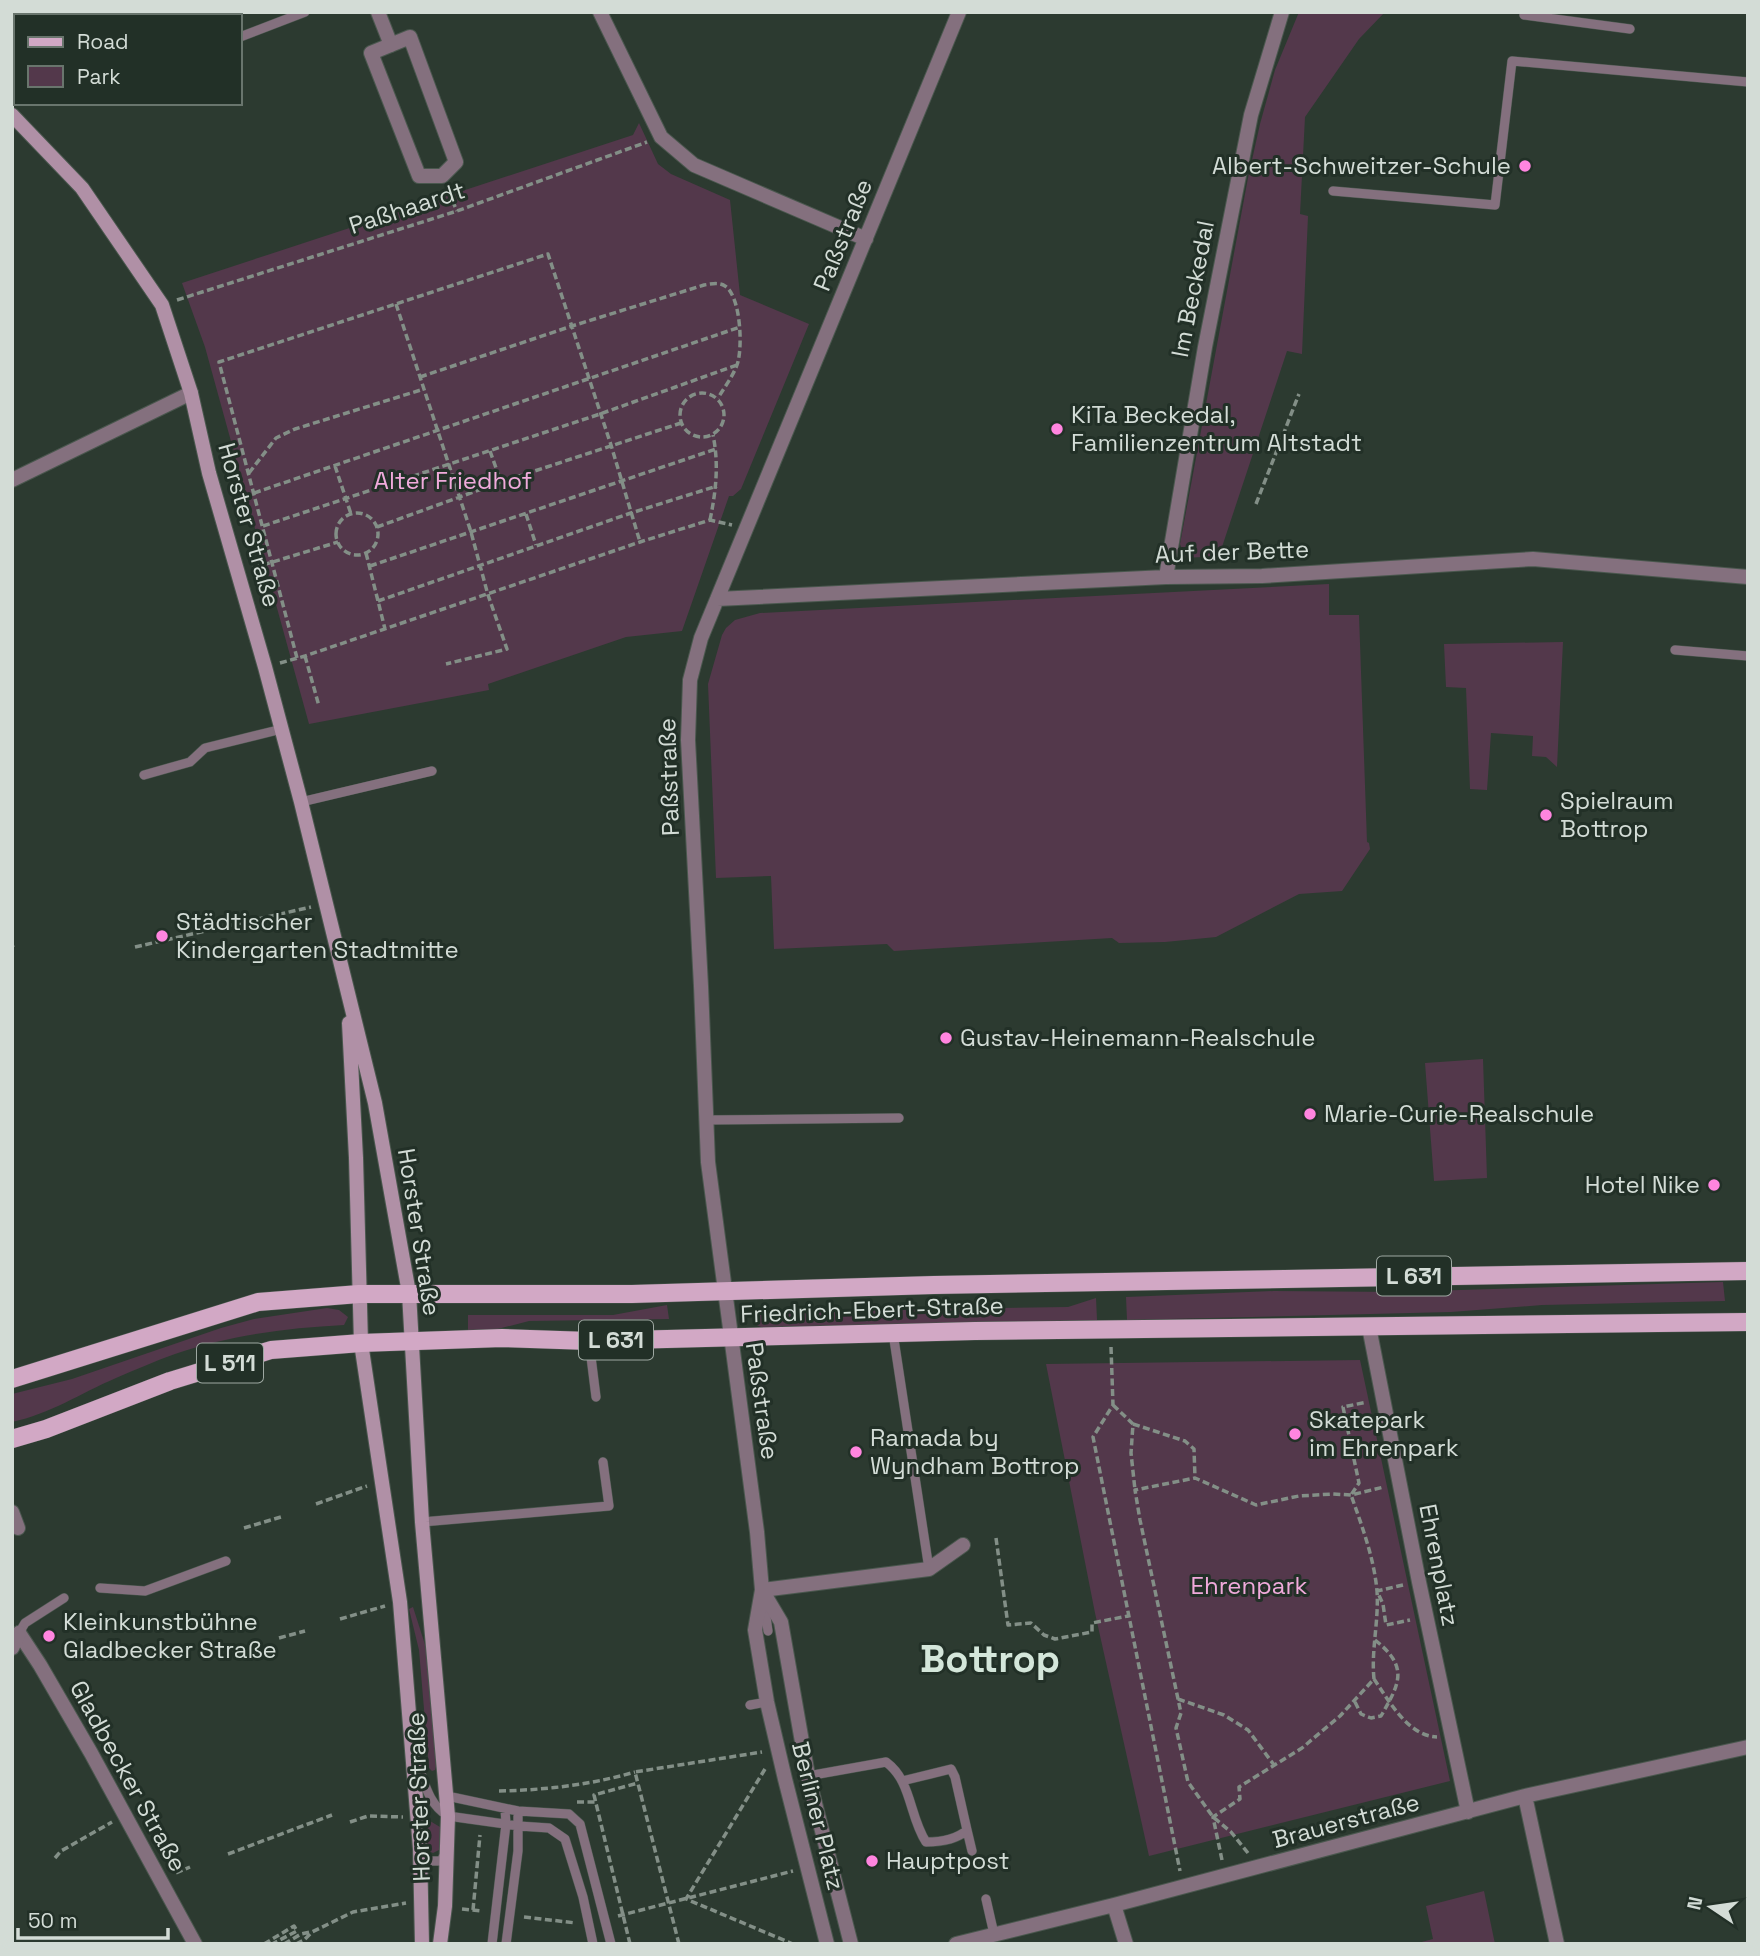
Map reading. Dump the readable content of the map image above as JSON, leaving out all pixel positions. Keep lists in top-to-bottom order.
{
  "streets": {
    "main road": [
      "Horster Straße",
      "L 631",
      "Friedrich-Ebert-Straße",
      "L 511"
    ],
    "street": [
      "Paßstraße",
      "Im Beckedal",
      "Auf der Bette",
      "Ehrenplatz",
      "Gladbecker Straße",
      "Berliner Platz",
      "Brauerstraße"
    ],
    "path": ["Paßhaardt"]
  },
  "crossings": [
    ["Paßhaardt", "Horster Straße"],
    ["Paßstraße", "Auf der Bette"],
    ["Paßstraße", "Friedrich-Ebert-Straße"],
    ["Paßstraße", "Berliner Platz"],
    ["Im Beckedal", "Auf der Bette"],
    ["Horster Straße", "Friedrich-Ebert-Straße"],
    ["Friedrich-Ebert-Straße", "Ehrenplatz"],
    ["Ehrenplatz", "Brauerstraße"]
  ],
  "districts": ["Bottrop"],
  "parks": ["Alter Friedhof", "Ehrenpark"],
  "places": [
    "Albert-Schweitzer-Schule",
    "KiTa Beckedal, Familienzentrum Altstadt",
    "Spielraum Bottrop",
    "Städtischer Kindergarten Stadtmitte",
    "Gustav-Heinemann-Realschule",
    "Marie-Curie-Realschule",
    "Hotel Nike",
    "Skatepark im Ehrenpark",
    "Ramada by Wyndham Bottrop",
    "Kleinkunstbühne Gladbecker Straße",
    "Hauptpost"
  ],
  "legend": ["Road", "Park"],
  "scale_bar": "50 m",
  "north": "left"
}
